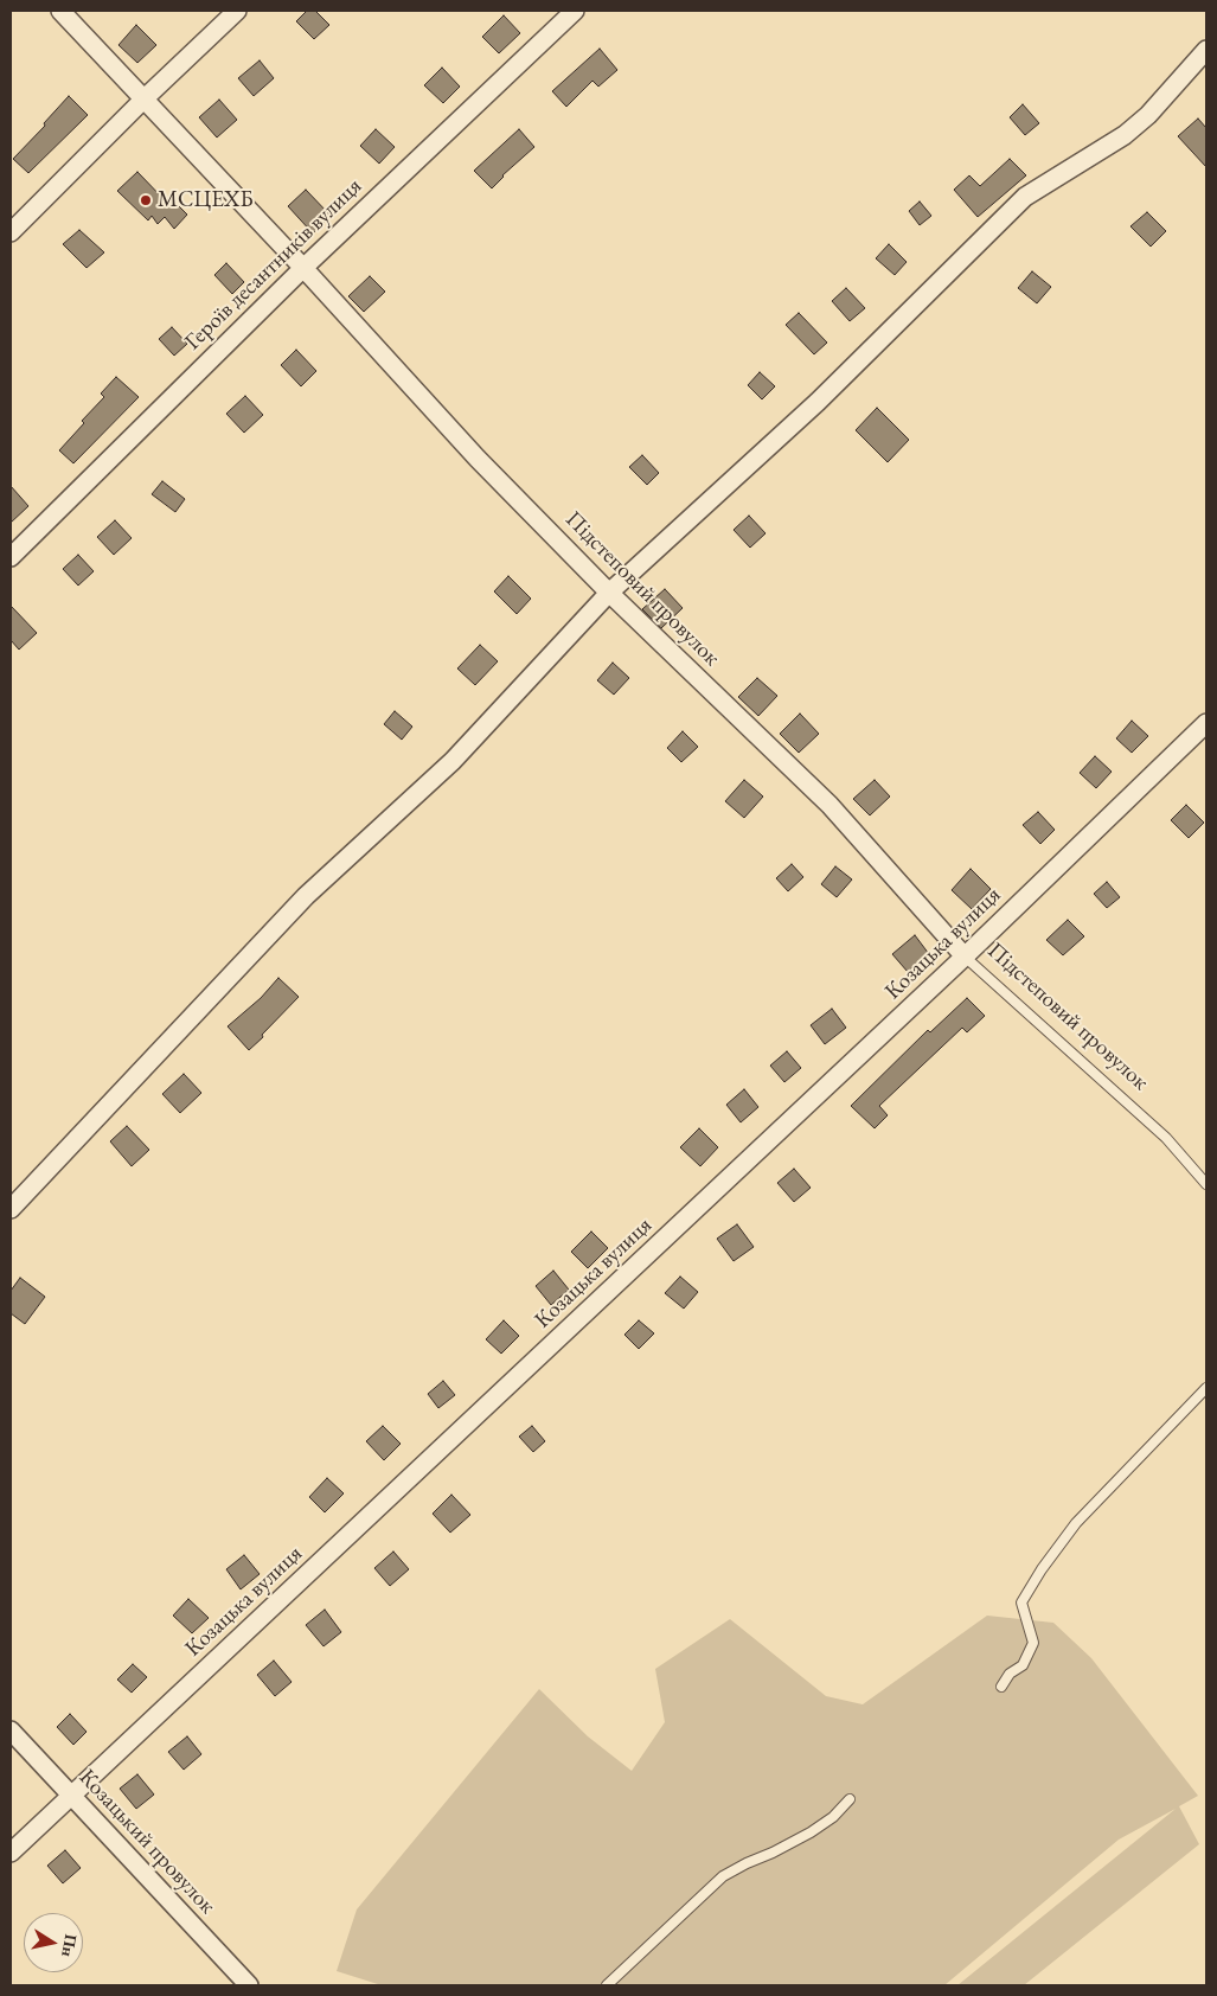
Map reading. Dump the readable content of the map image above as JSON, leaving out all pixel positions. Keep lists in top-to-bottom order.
{
  "streets": {
    "street": [
      "Героїв десантників вулиця",
      "Підстеповий провулок",
      "Козацька вулиця",
      "Козацький провулок"
    ]
  },
  "crossings": [
    ["Героїв десантників вулиця", "Підстеповий провулок"],
    ["Підстеповий провулок", "Козацька вулиця"],
    ["Козацька вулиця", "Козацький провулок"]
  ],
  "places": ["МСЦЕХБ"],
  "north": "right"
}
